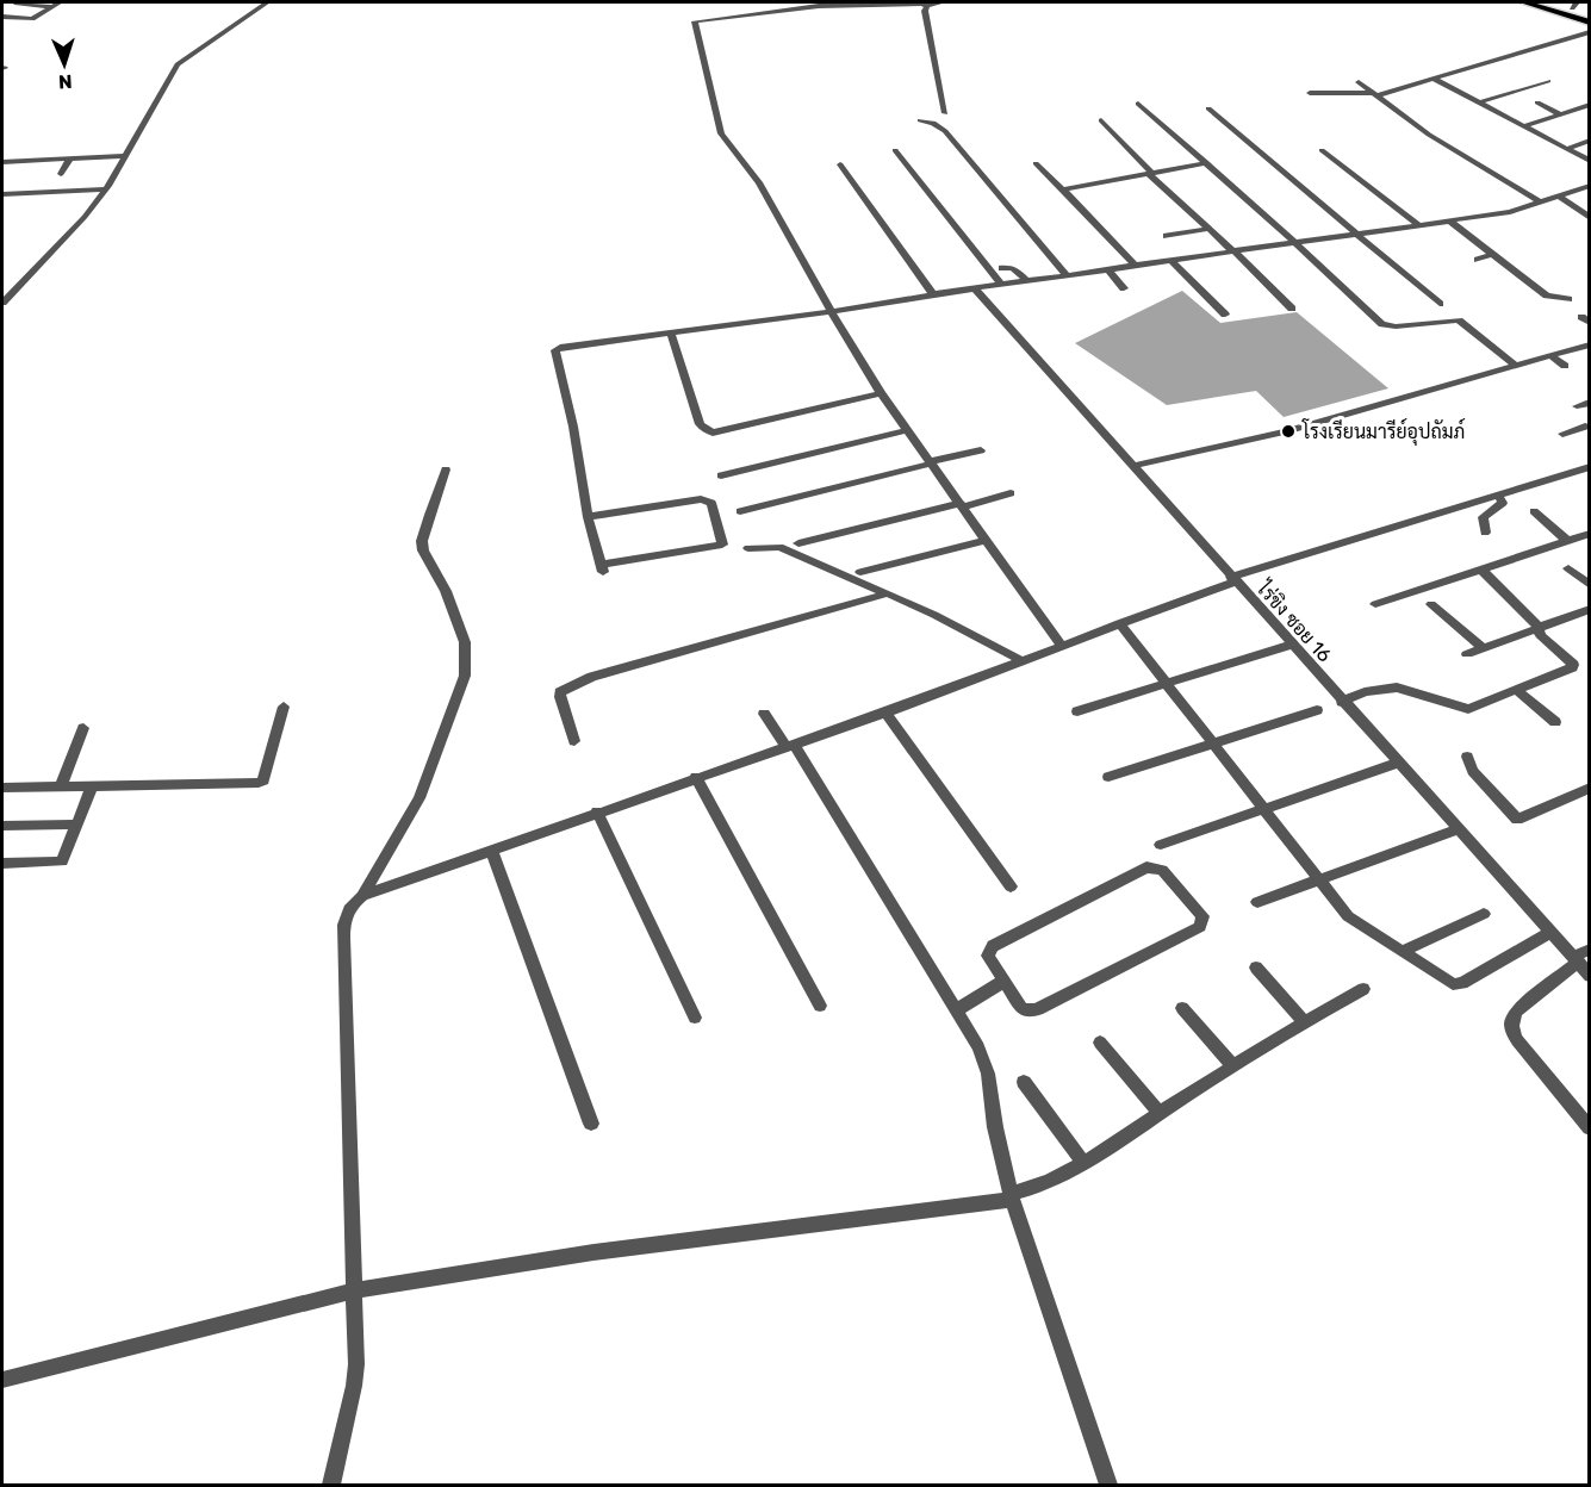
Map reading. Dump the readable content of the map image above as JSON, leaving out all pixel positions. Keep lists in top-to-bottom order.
{
  "streets": {
    "street": ["ไร่ขิง ซอย 16"]
  },
  "places": ["โรงเรียนมารีย์อุปถัมภ์"],
  "north": "bottom"
}
